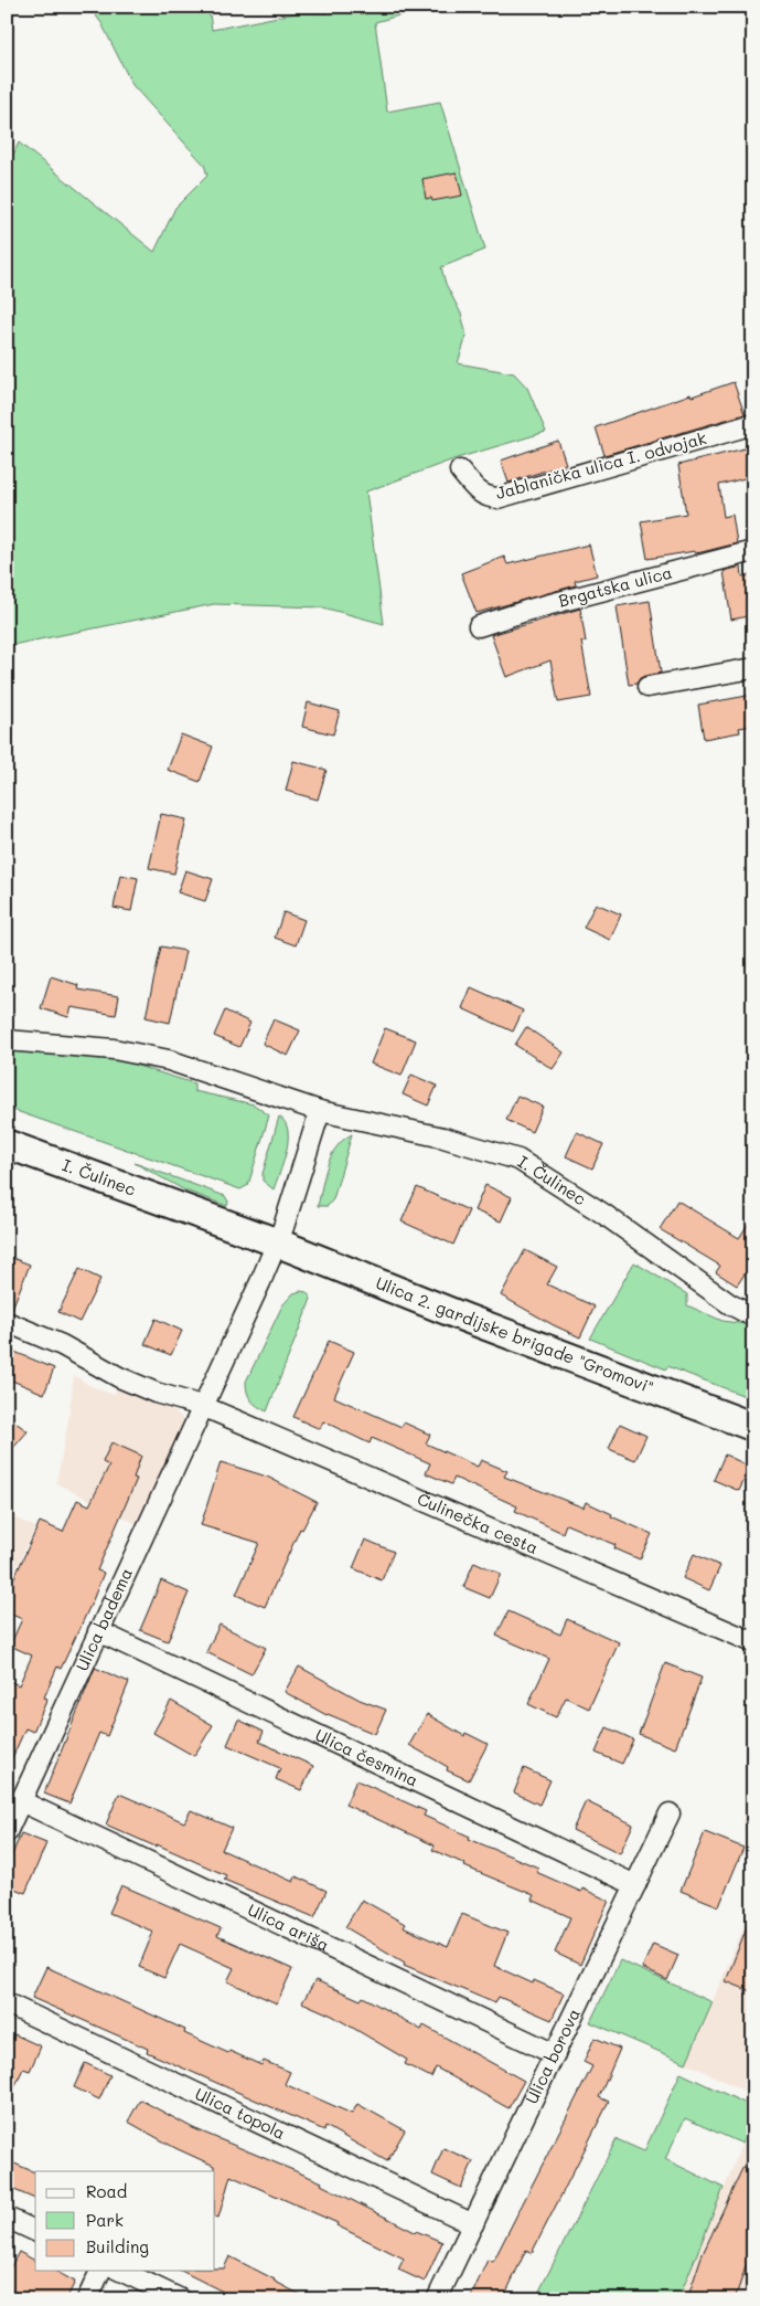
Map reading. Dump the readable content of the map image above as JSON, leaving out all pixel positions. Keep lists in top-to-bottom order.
{
  "streets": {
    "street": [
      "Jablanička ulica I. odvojak",
      "Brgatska ulica",
      "I. Čulinec",
      "Ulica 2. gardijske brigade \"Gromovi\"",
      "Čulinečka cesta",
      "Ulica badema",
      "Ulica česmina",
      "Ulica ariša",
      "Ulica borova",
      "Ulica topola"
    ]
  },
  "crossings": [
    ["I. Čulinec", "Ulica 2. gardijske brigade \"Gromovi\""],
    ["Čulinečka cesta", "Ulica badema"],
    ["Ulica badema", "Ulica česmina"],
    ["Ulica badema", "Ulica ariša"],
    ["Ulica česmina", "Ulica borova"],
    ["Ulica ariša", "Ulica borova"],
    ["Ulica borova", "Ulica topola"]
  ],
  "legend": ["Road", "Park", "Building"]
}
